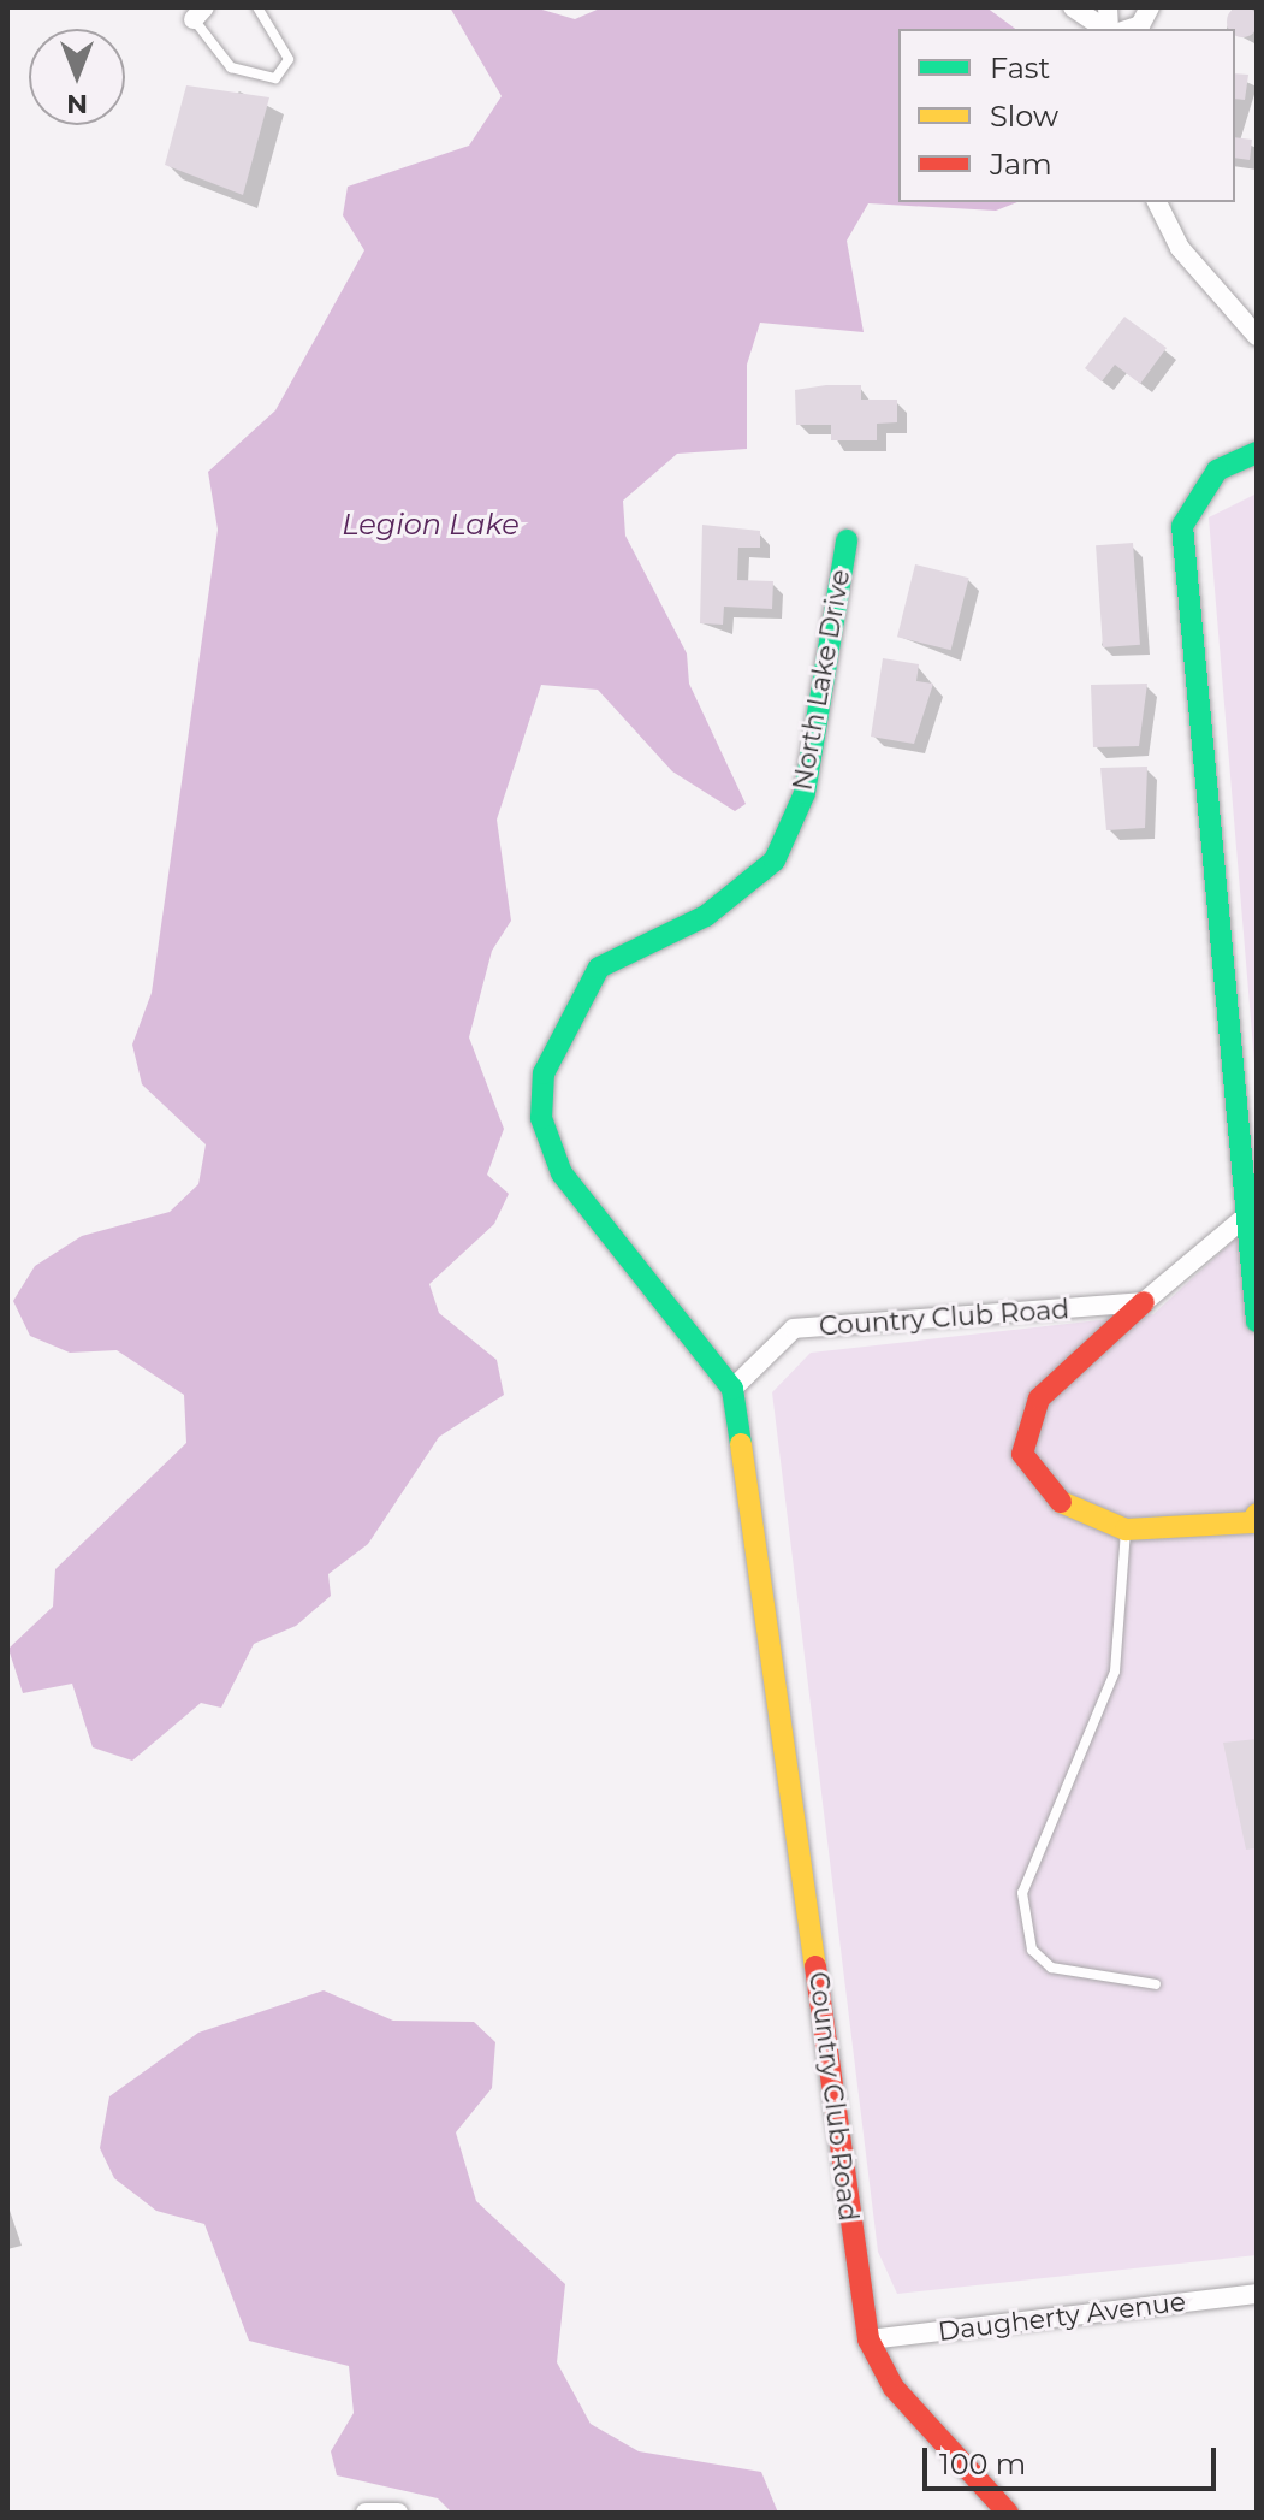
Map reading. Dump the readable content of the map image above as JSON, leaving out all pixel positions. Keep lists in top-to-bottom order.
{
  "streets": {
    "street": ["North Lake Drive", "Country Club Road", "Daugherty Avenue"]
  },
  "crossings": [
    ["North Lake Drive", "Country Club Road"],
    ["Country Club Road", "Daugherty Avenue"]
  ],
  "water": ["Legion Lake"],
  "legend": ["Fast", "Slow", "Jam"],
  "scale_bar": "100 m",
  "north": "bottom"
}
